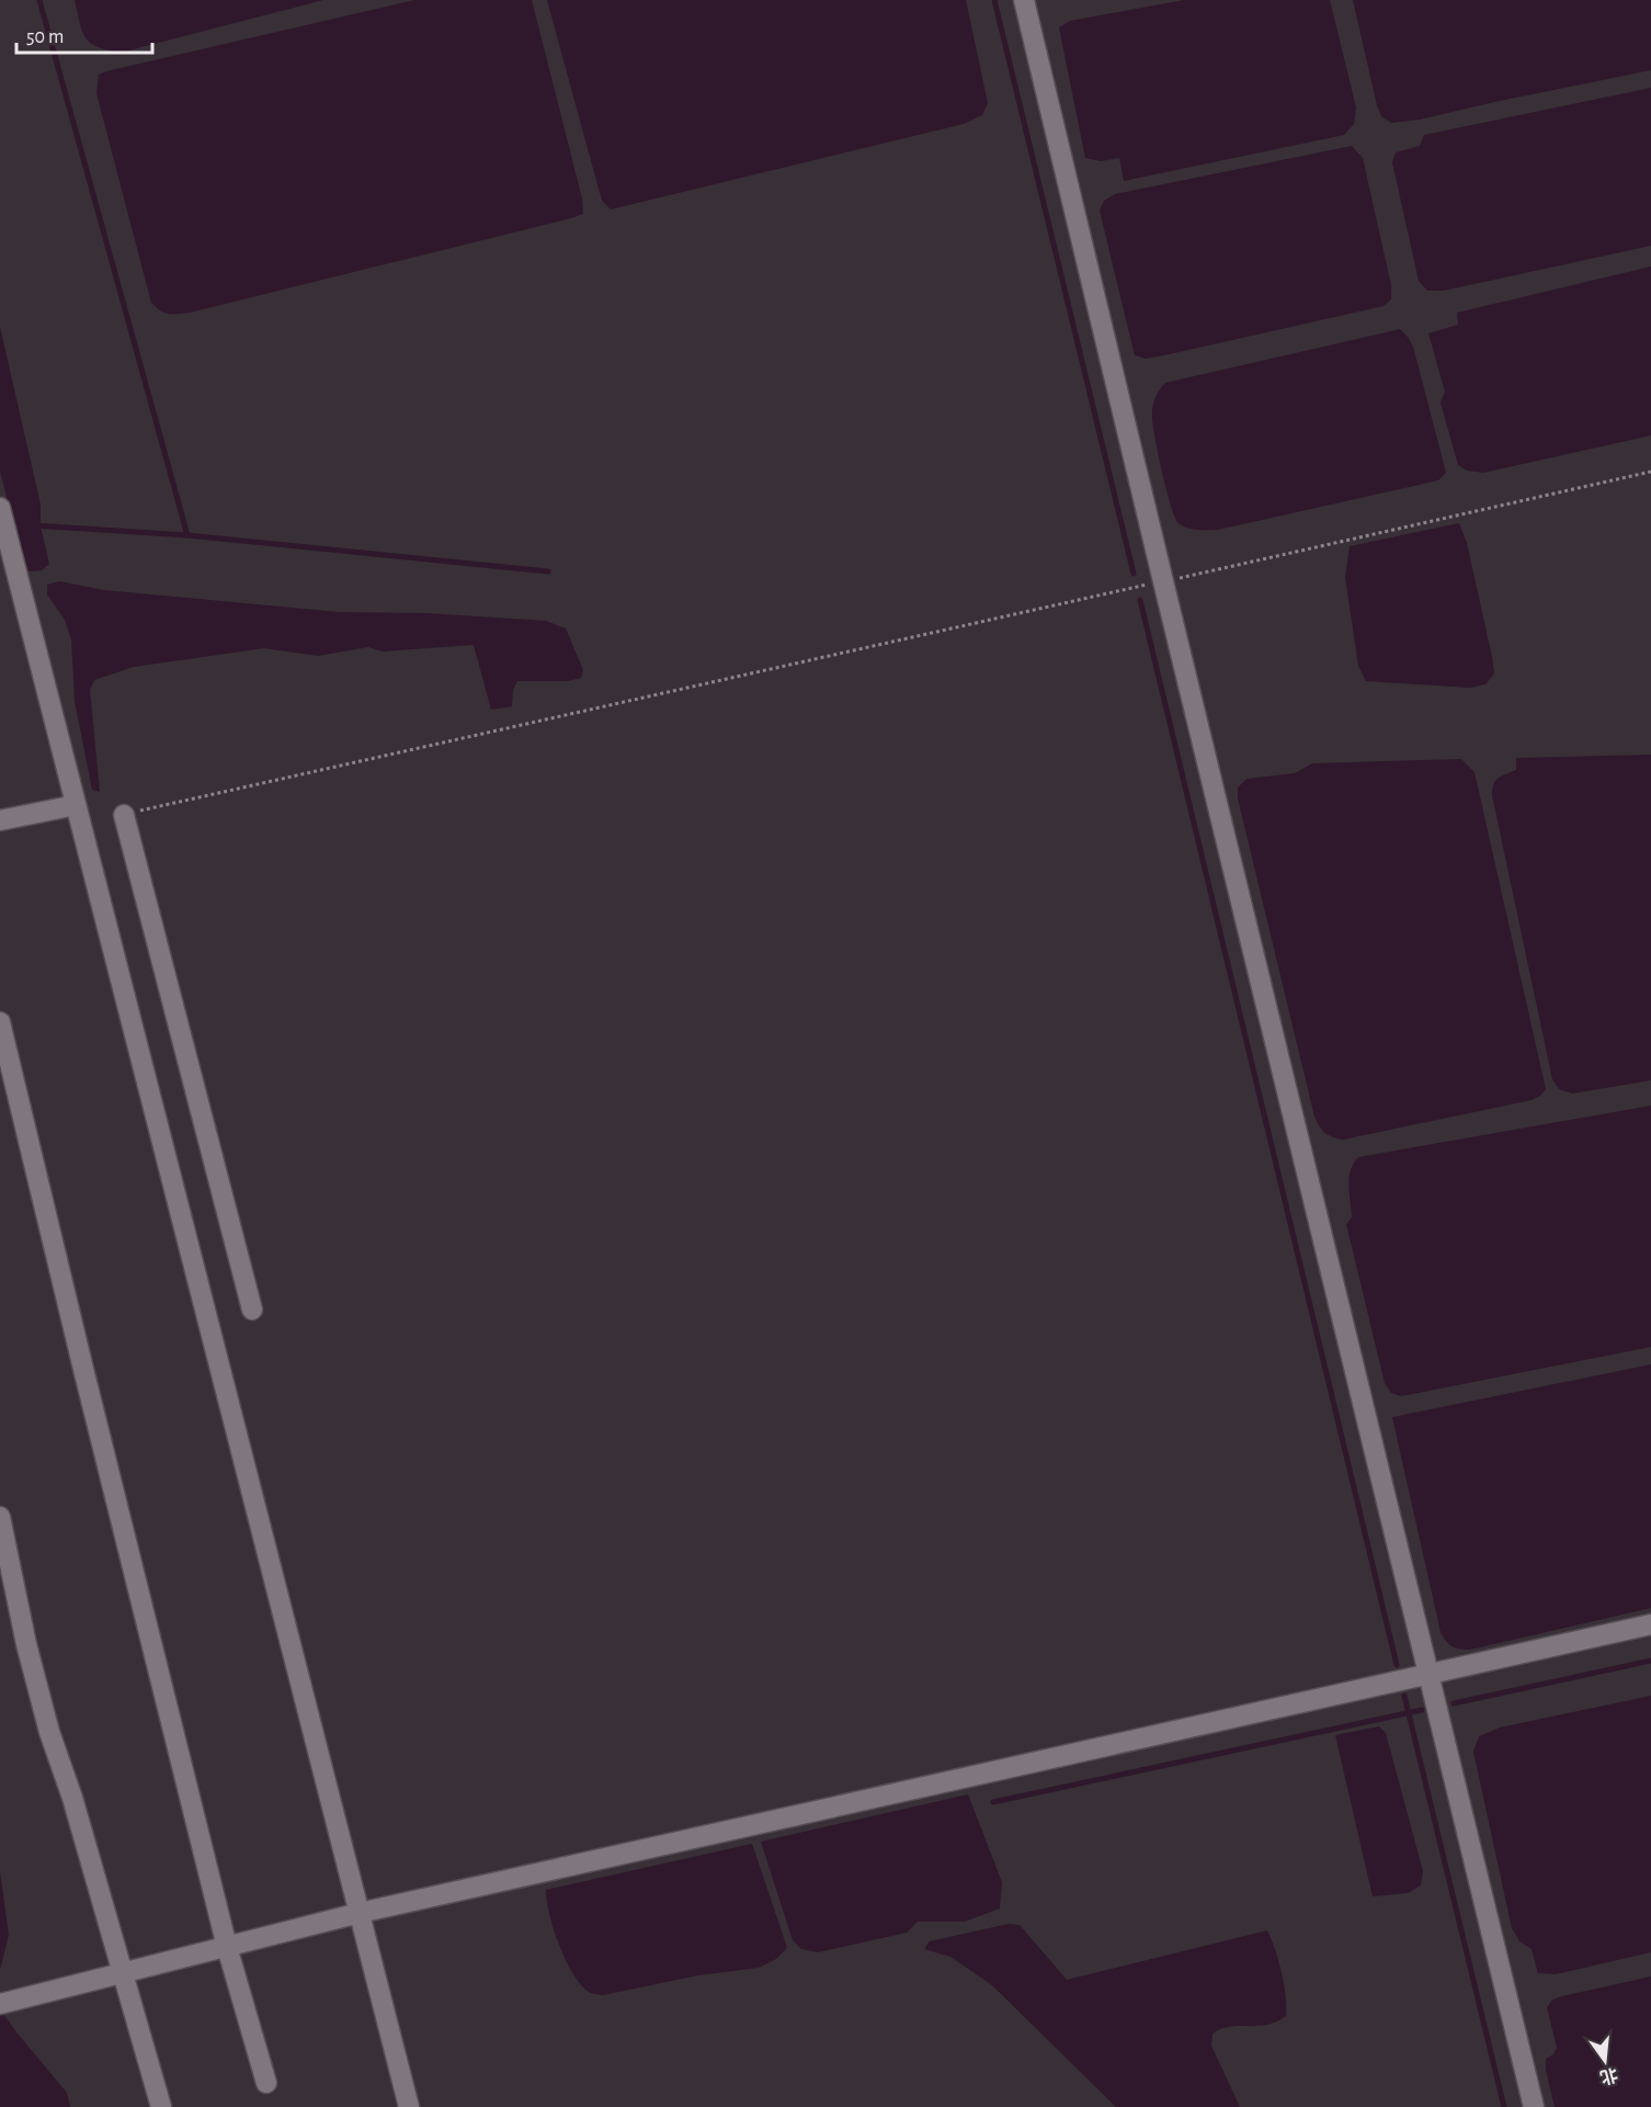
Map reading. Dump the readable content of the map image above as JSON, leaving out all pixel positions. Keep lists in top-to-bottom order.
{
  "scale_bar": "50 m",
  "north": "bottom"
}
